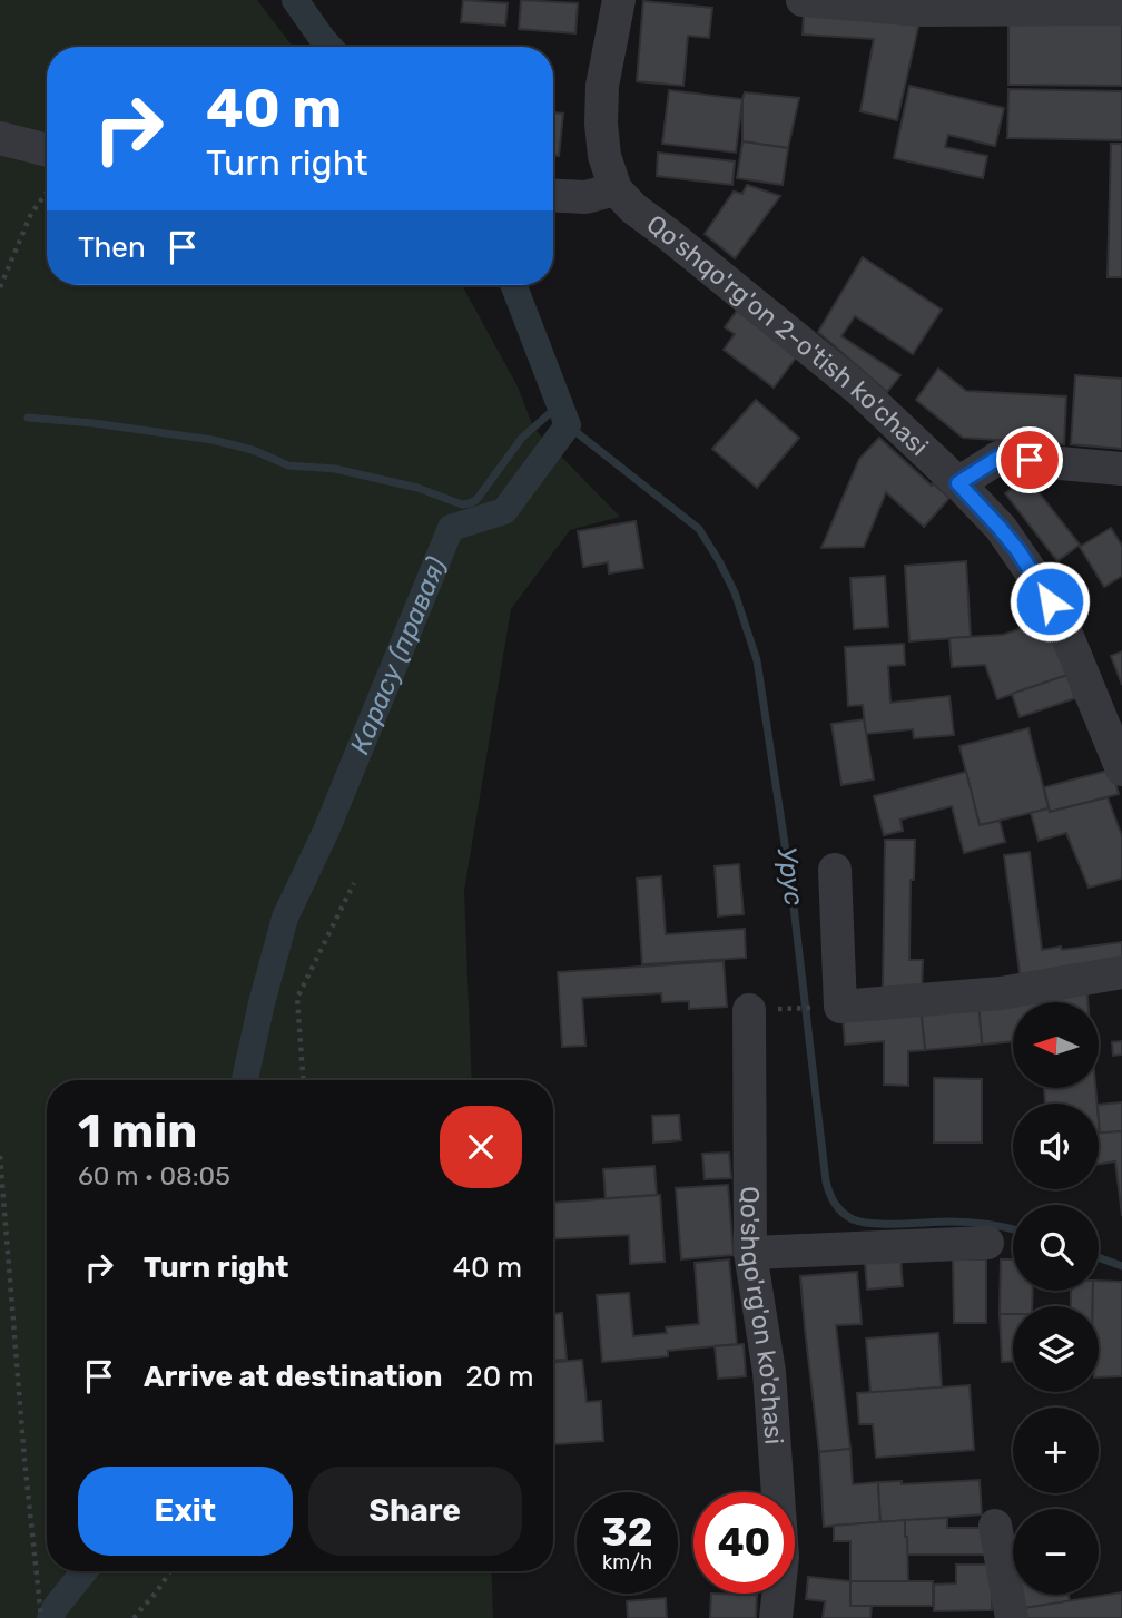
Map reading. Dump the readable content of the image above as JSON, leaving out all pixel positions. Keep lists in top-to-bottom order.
{
  "streets": {
    "street": ["Qo'shqo'rg'on 2-o'tish ko'chasi", "Qo'shqo'rg'on ko'chasi"]
  },
  "water": ["Карасу (правая)", "Урус"],
  "north": "left",
  "page": {
    "turn": ["40 m", "Turn right"],
    "then": "Then",
    "map_buttons": ["+", "−"],
    "heading": ["1 min", "60 m · 08:05"],
    "list": [
      {
        "name": "Turn right",
        "value": "40 m"
      },
      {
        "name": "Arrive at destination",
        "value": "20 m"
      }
    ],
    "buttons": ["Exit", "Share"],
    "speed": "32 km/h",
    "limit": "40"
  }
}
